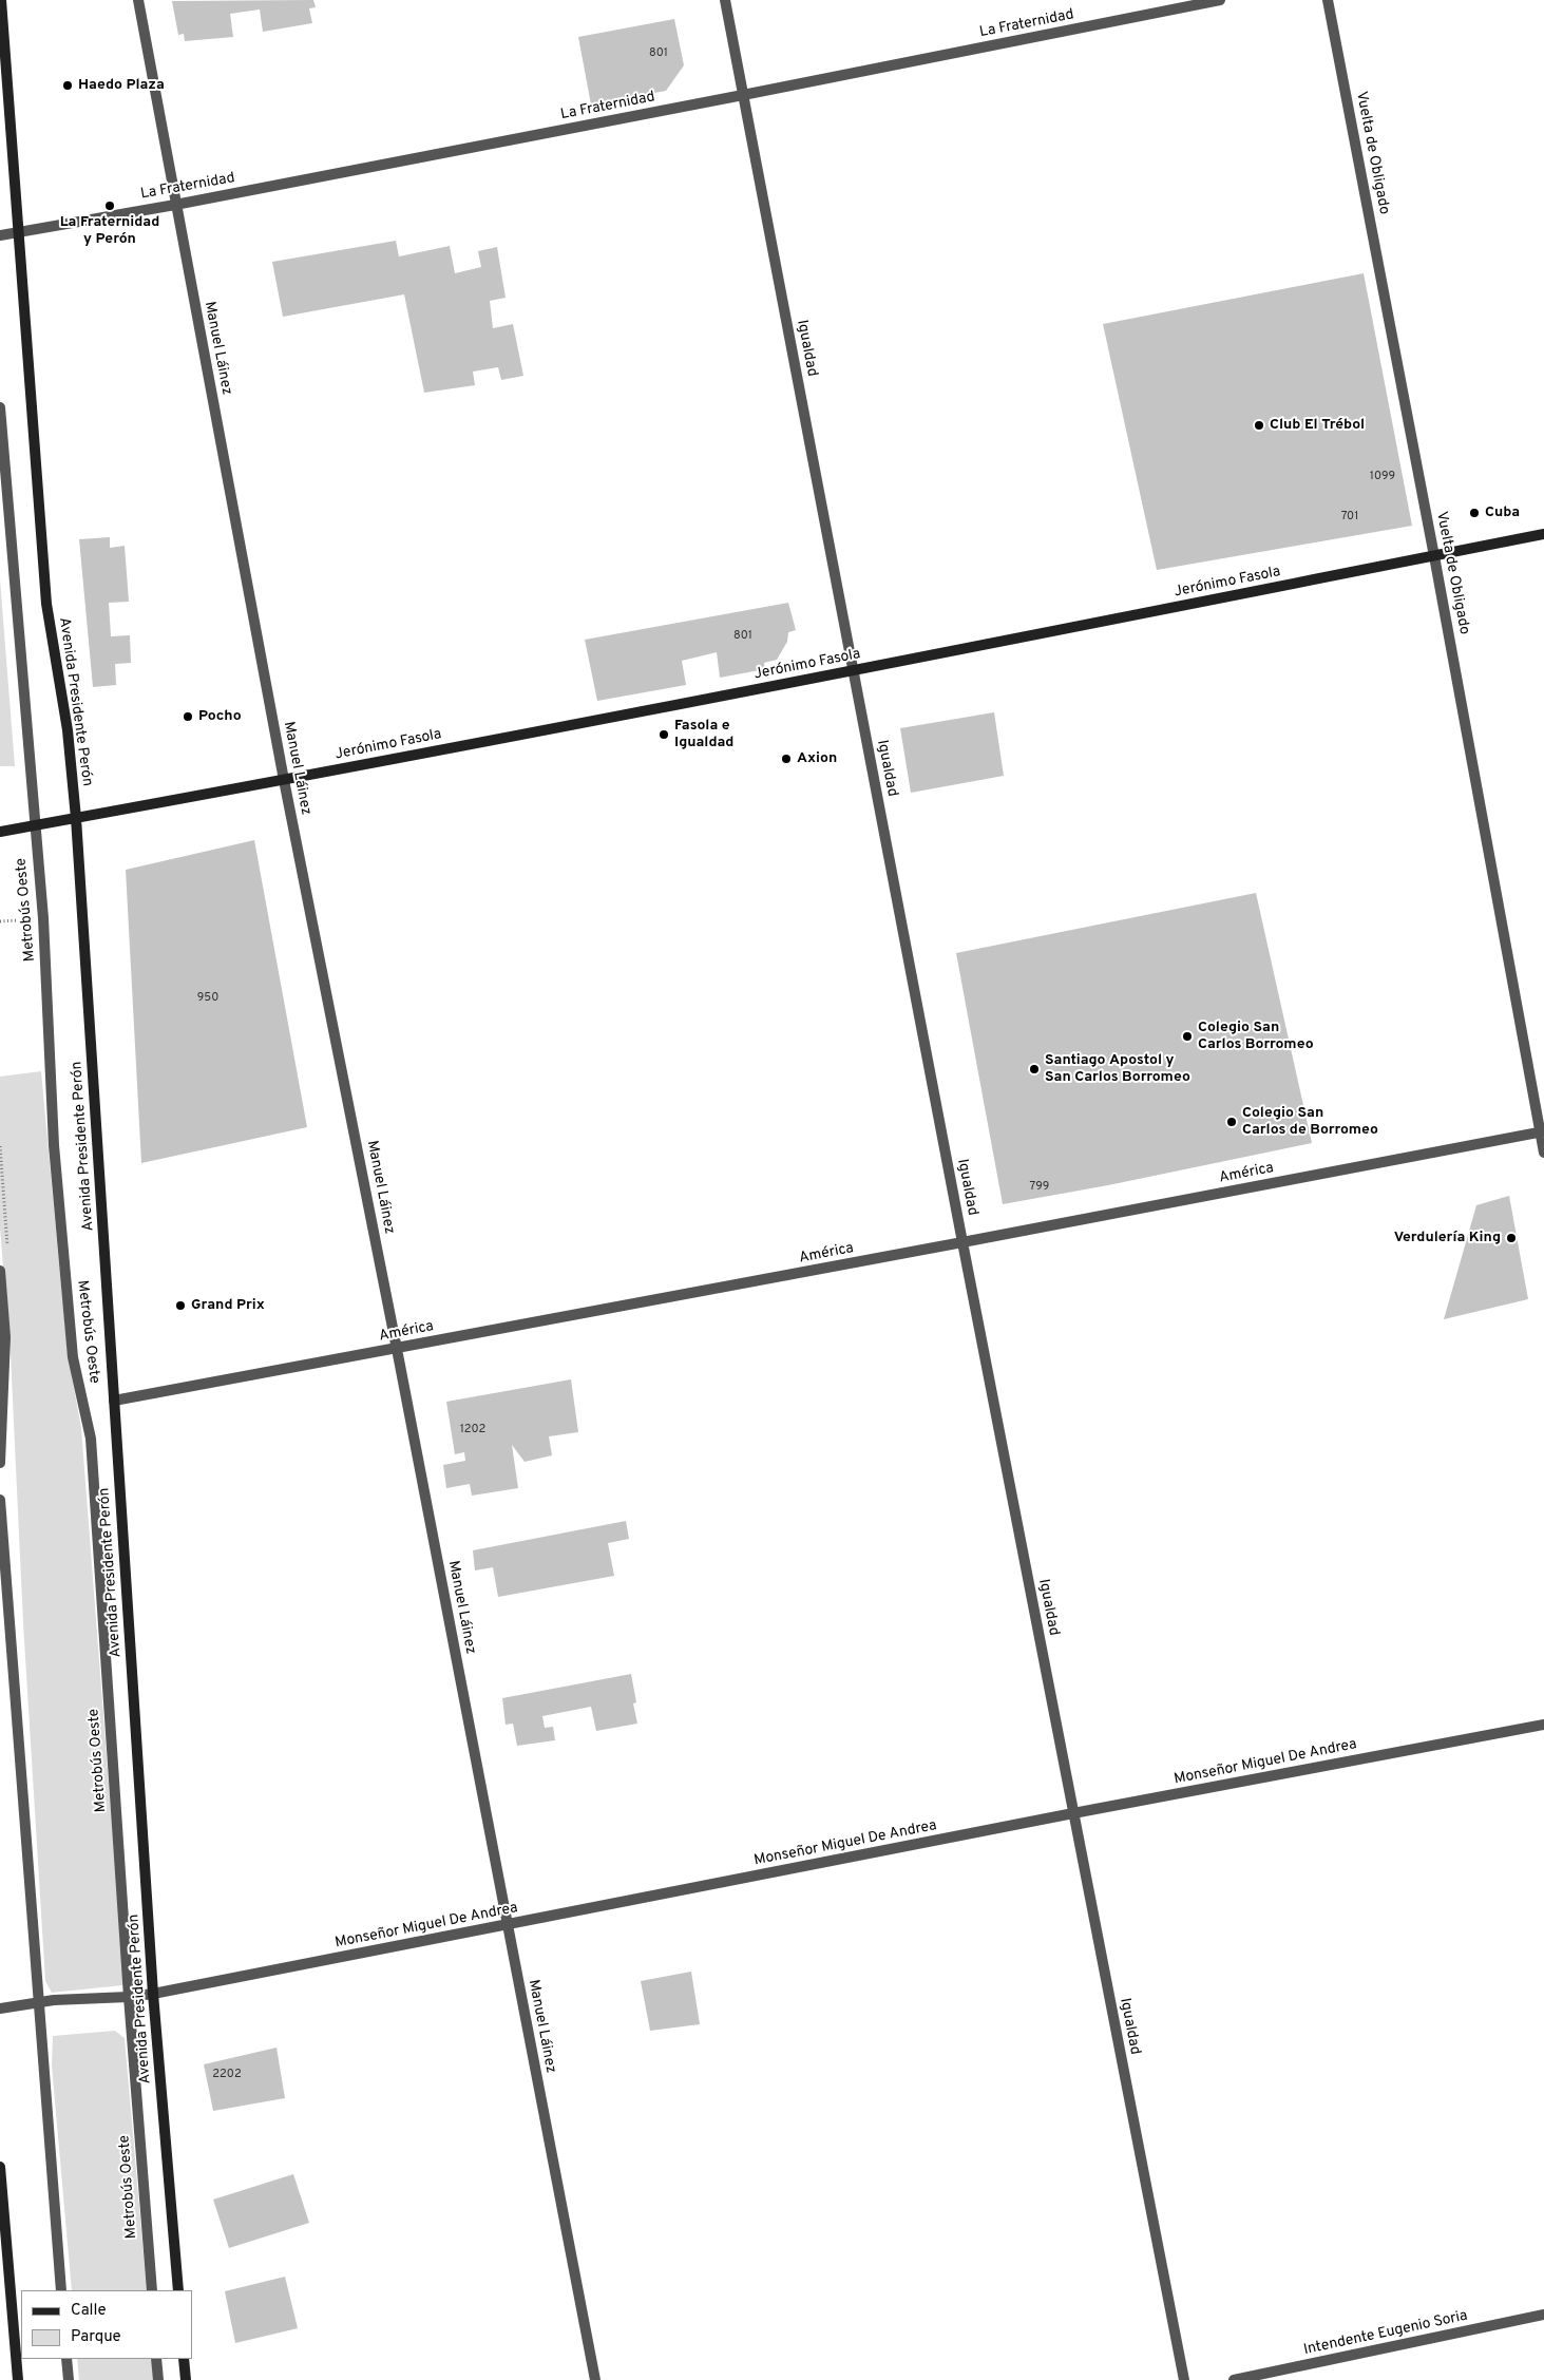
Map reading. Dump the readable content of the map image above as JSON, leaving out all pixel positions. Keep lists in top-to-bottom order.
{
  "streets": {
    "main road": ["Jerónimo Fasola", "Avenida Presidente Perón"],
    "street": [
      "La Fraternidad",
      "Vuelta de Obligado",
      "Manuel Láinez",
      "Igualdad",
      "Metrobús Oeste",
      "América",
      "Monseñor Miguel De Andrea",
      "Intendente Eugenio Soria"
    ]
  },
  "crossings": [
    ["La Fraternidad", "Manuel Láinez"],
    ["La Fraternidad", "Igualdad"],
    ["La Fraternidad", "Avenida Presidente Perón"],
    ["Vuelta de Obligado", "Jerónimo Fasola"],
    ["Vuelta de Obligado", "América"],
    ["Manuel Láinez", "Jerónimo Fasola"],
    ["Manuel Láinez", "América"],
    ["Manuel Láinez", "Monseñor Miguel De Andrea"],
    ["Igualdad", "Jerónimo Fasola"],
    ["Igualdad", "América"],
    ["Igualdad", "Monseñor Miguel De Andrea"],
    ["Jerónimo Fasola", "Avenida Presidente Perón"],
    ["Jerónimo Fasola", "Metrobús Oeste"],
    ["Avenida Presidente Perón", "América"],
    ["Avenida Presidente Perón", "Monseñor Miguel De Andrea"],
    ["Metrobús Oeste", "Monseñor Miguel De Andrea"]
  ],
  "places": [
    "Haedo Plaza",
    "La Fraternidad y Perón",
    "Club El Trébol",
    "Cuba",
    "Pocho",
    "Fasola e Igualdad",
    "Axion",
    "Colegio San Carlos Borromeo",
    "Santiago Apostol y San Carlos Borromeo",
    "Colegio San Carlos de Borromeo",
    "Verdulería King",
    "Grand Prix"
  ],
  "house_numbers": [
    "801",
    "1099",
    "701",
    "801",
    "950",
    "799",
    "1202",
    "2202"
  ],
  "legend": ["Calle", "Parque"]
}
